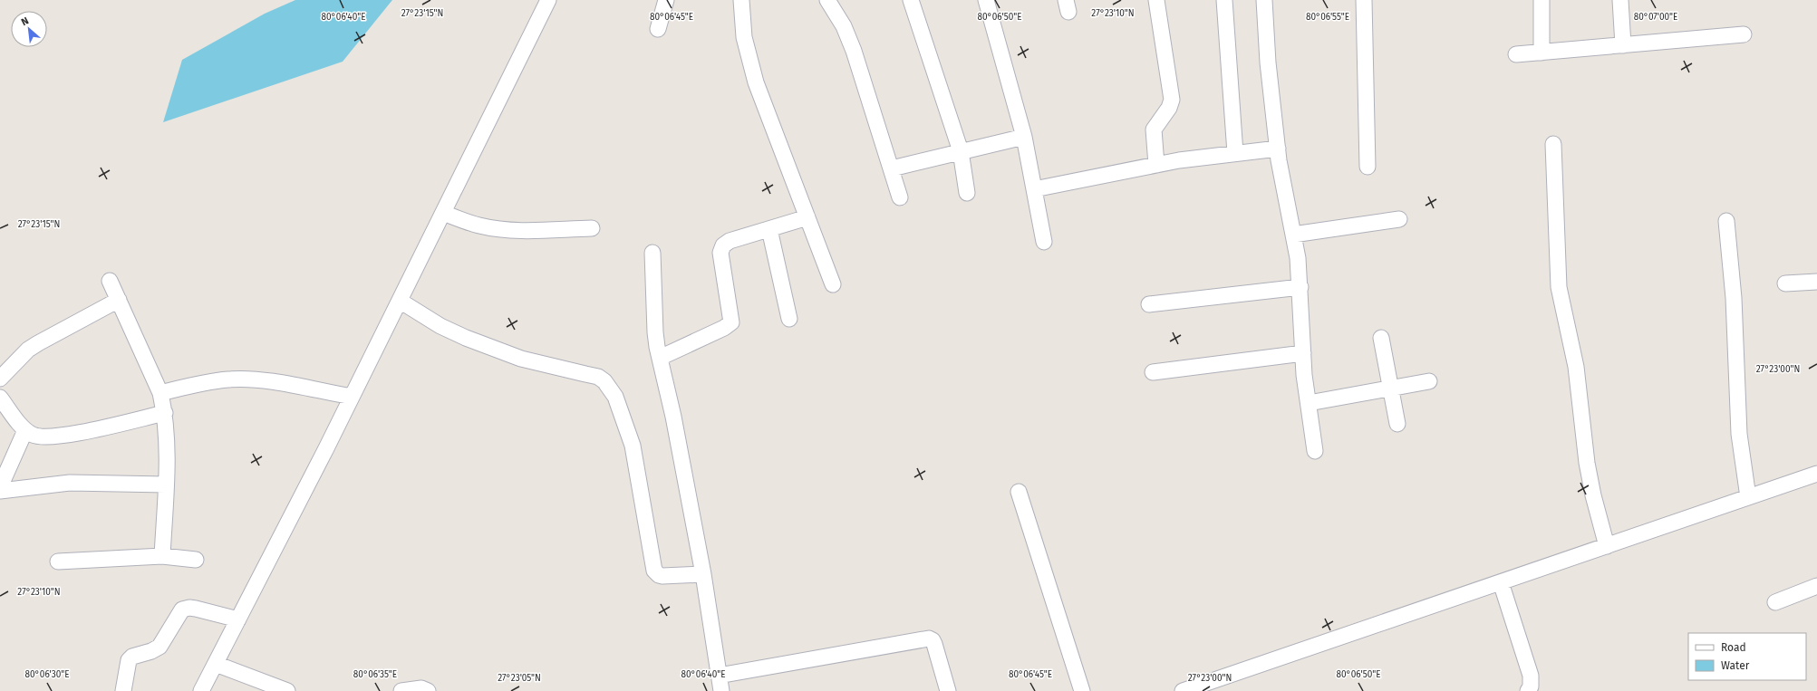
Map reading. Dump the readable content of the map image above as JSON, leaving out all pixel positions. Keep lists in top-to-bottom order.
{
  "legend": ["Road", "Water"],
  "north": "top left",
  "coordinates": [
    "27°23'15\"N",
    "27°23'10\"N",
    "80°06'40\"E",
    "80°06'45\"E",
    "80°06'50\"E",
    "80°06'55\"E",
    "80°07'00\"E",
    "27°23'00\"N",
    "80°06'30\"E",
    "80°06'35\"E",
    "27°23'05\"N"
  ]
}
